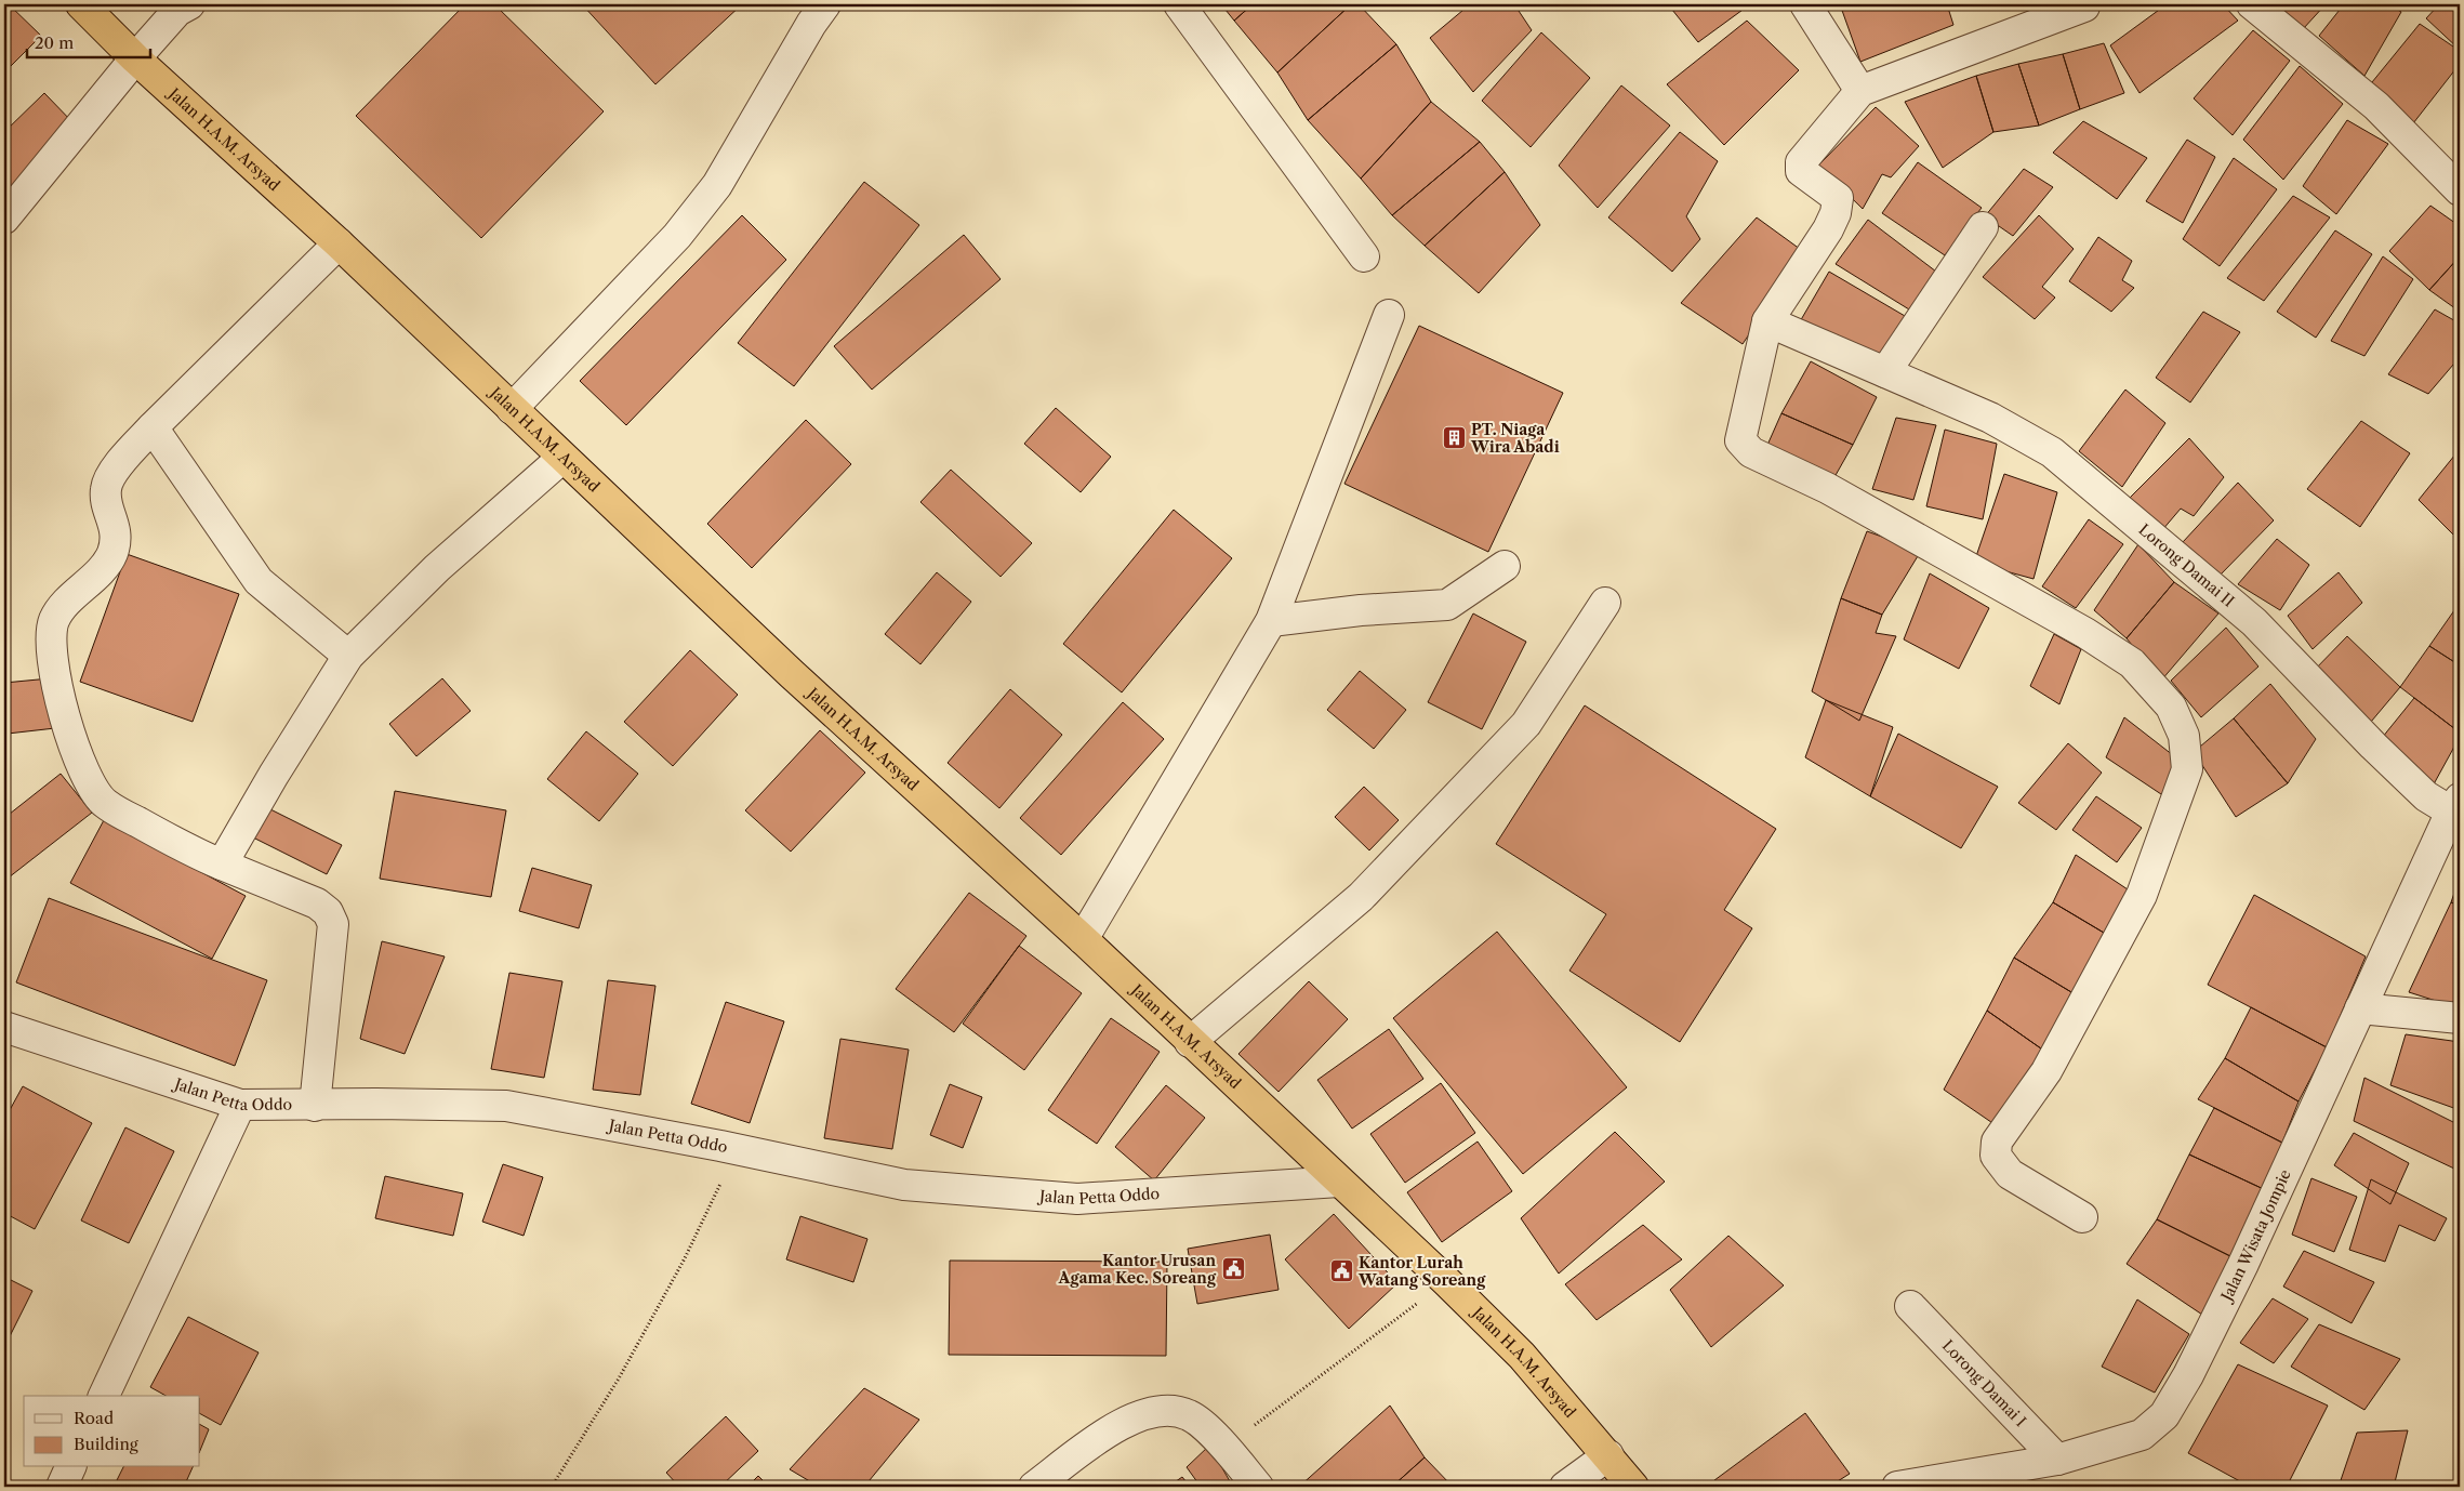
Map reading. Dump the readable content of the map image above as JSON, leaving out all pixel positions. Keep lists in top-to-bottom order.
{
  "streets": {
    "highway": ["Jalan H.A.M. Arsyad"],
    "street": [
      "Lorong Damai II",
      "Jalan Petta Oddo",
      "Jalan Wisata Jompie",
      "Lorong Damai I"
    ]
  },
  "crossings": [
    ["Jalan H.A.M. Arsyad", "Jalan Petta Oddo"],
    ["Lorong Damai II", "Jalan Wisata Jompie"],
    ["Jalan Wisata Jompie", "Lorong Damai I"]
  ],
  "places": {
    "building": ["PT. Niaga Wira Abadi"],
    "public building": ["Kantor Urusan Agama Kec. Soreang", "Kantor Lurah Watang Soreang"]
  },
  "legend": ["Road", "Building"],
  "scale_bar": "20 m"
}
